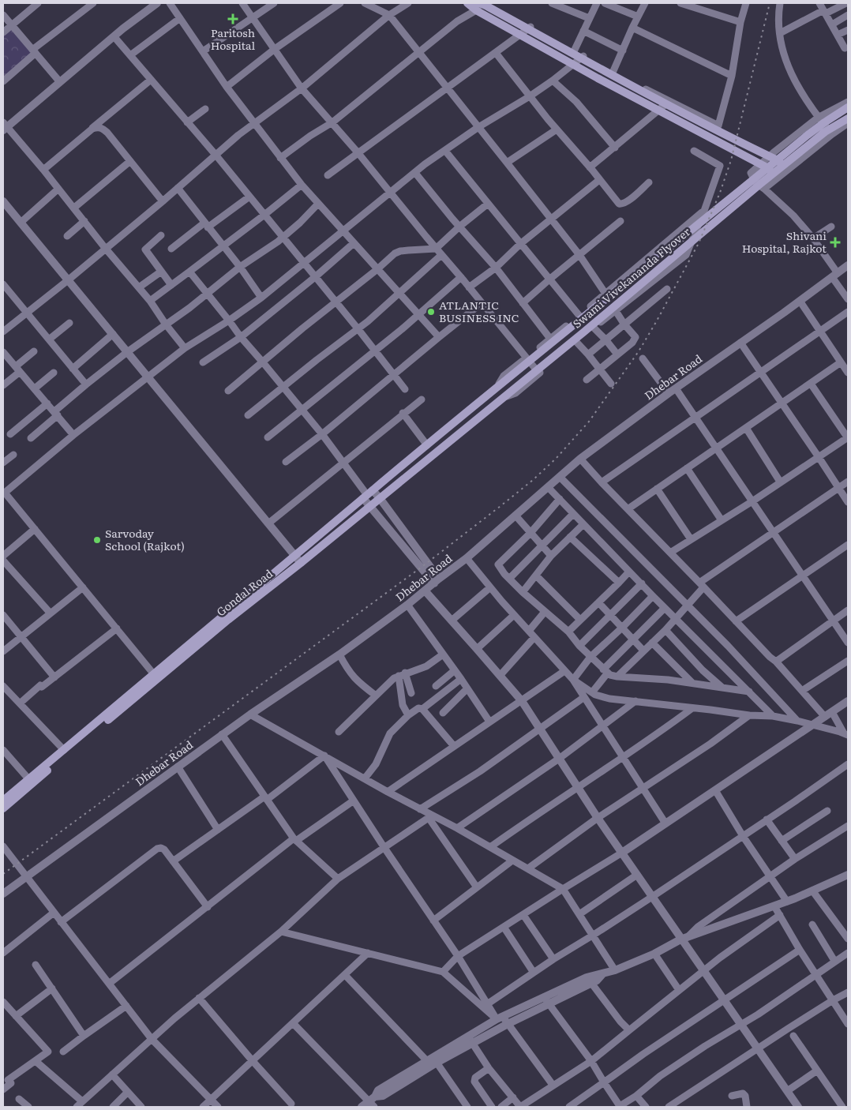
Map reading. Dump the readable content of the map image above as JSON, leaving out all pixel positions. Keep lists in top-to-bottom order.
{
  "streets": {
    "main road": ["Swami Vivekananda Flyover", "Gondal Road"],
    "street": ["Dhebar Road"]
  },
  "crossings": [
    ["Swami Vivekananda Flyover", "Gondal Road"]
  ],
  "places": {
    "health": ["Paritosh Hospital", "Shivani Hospital, Rajkot"],
    "other": ["ATLANTIC BUSINESS INC", "Sarvoday School (Rajkot)"]
  }
}
